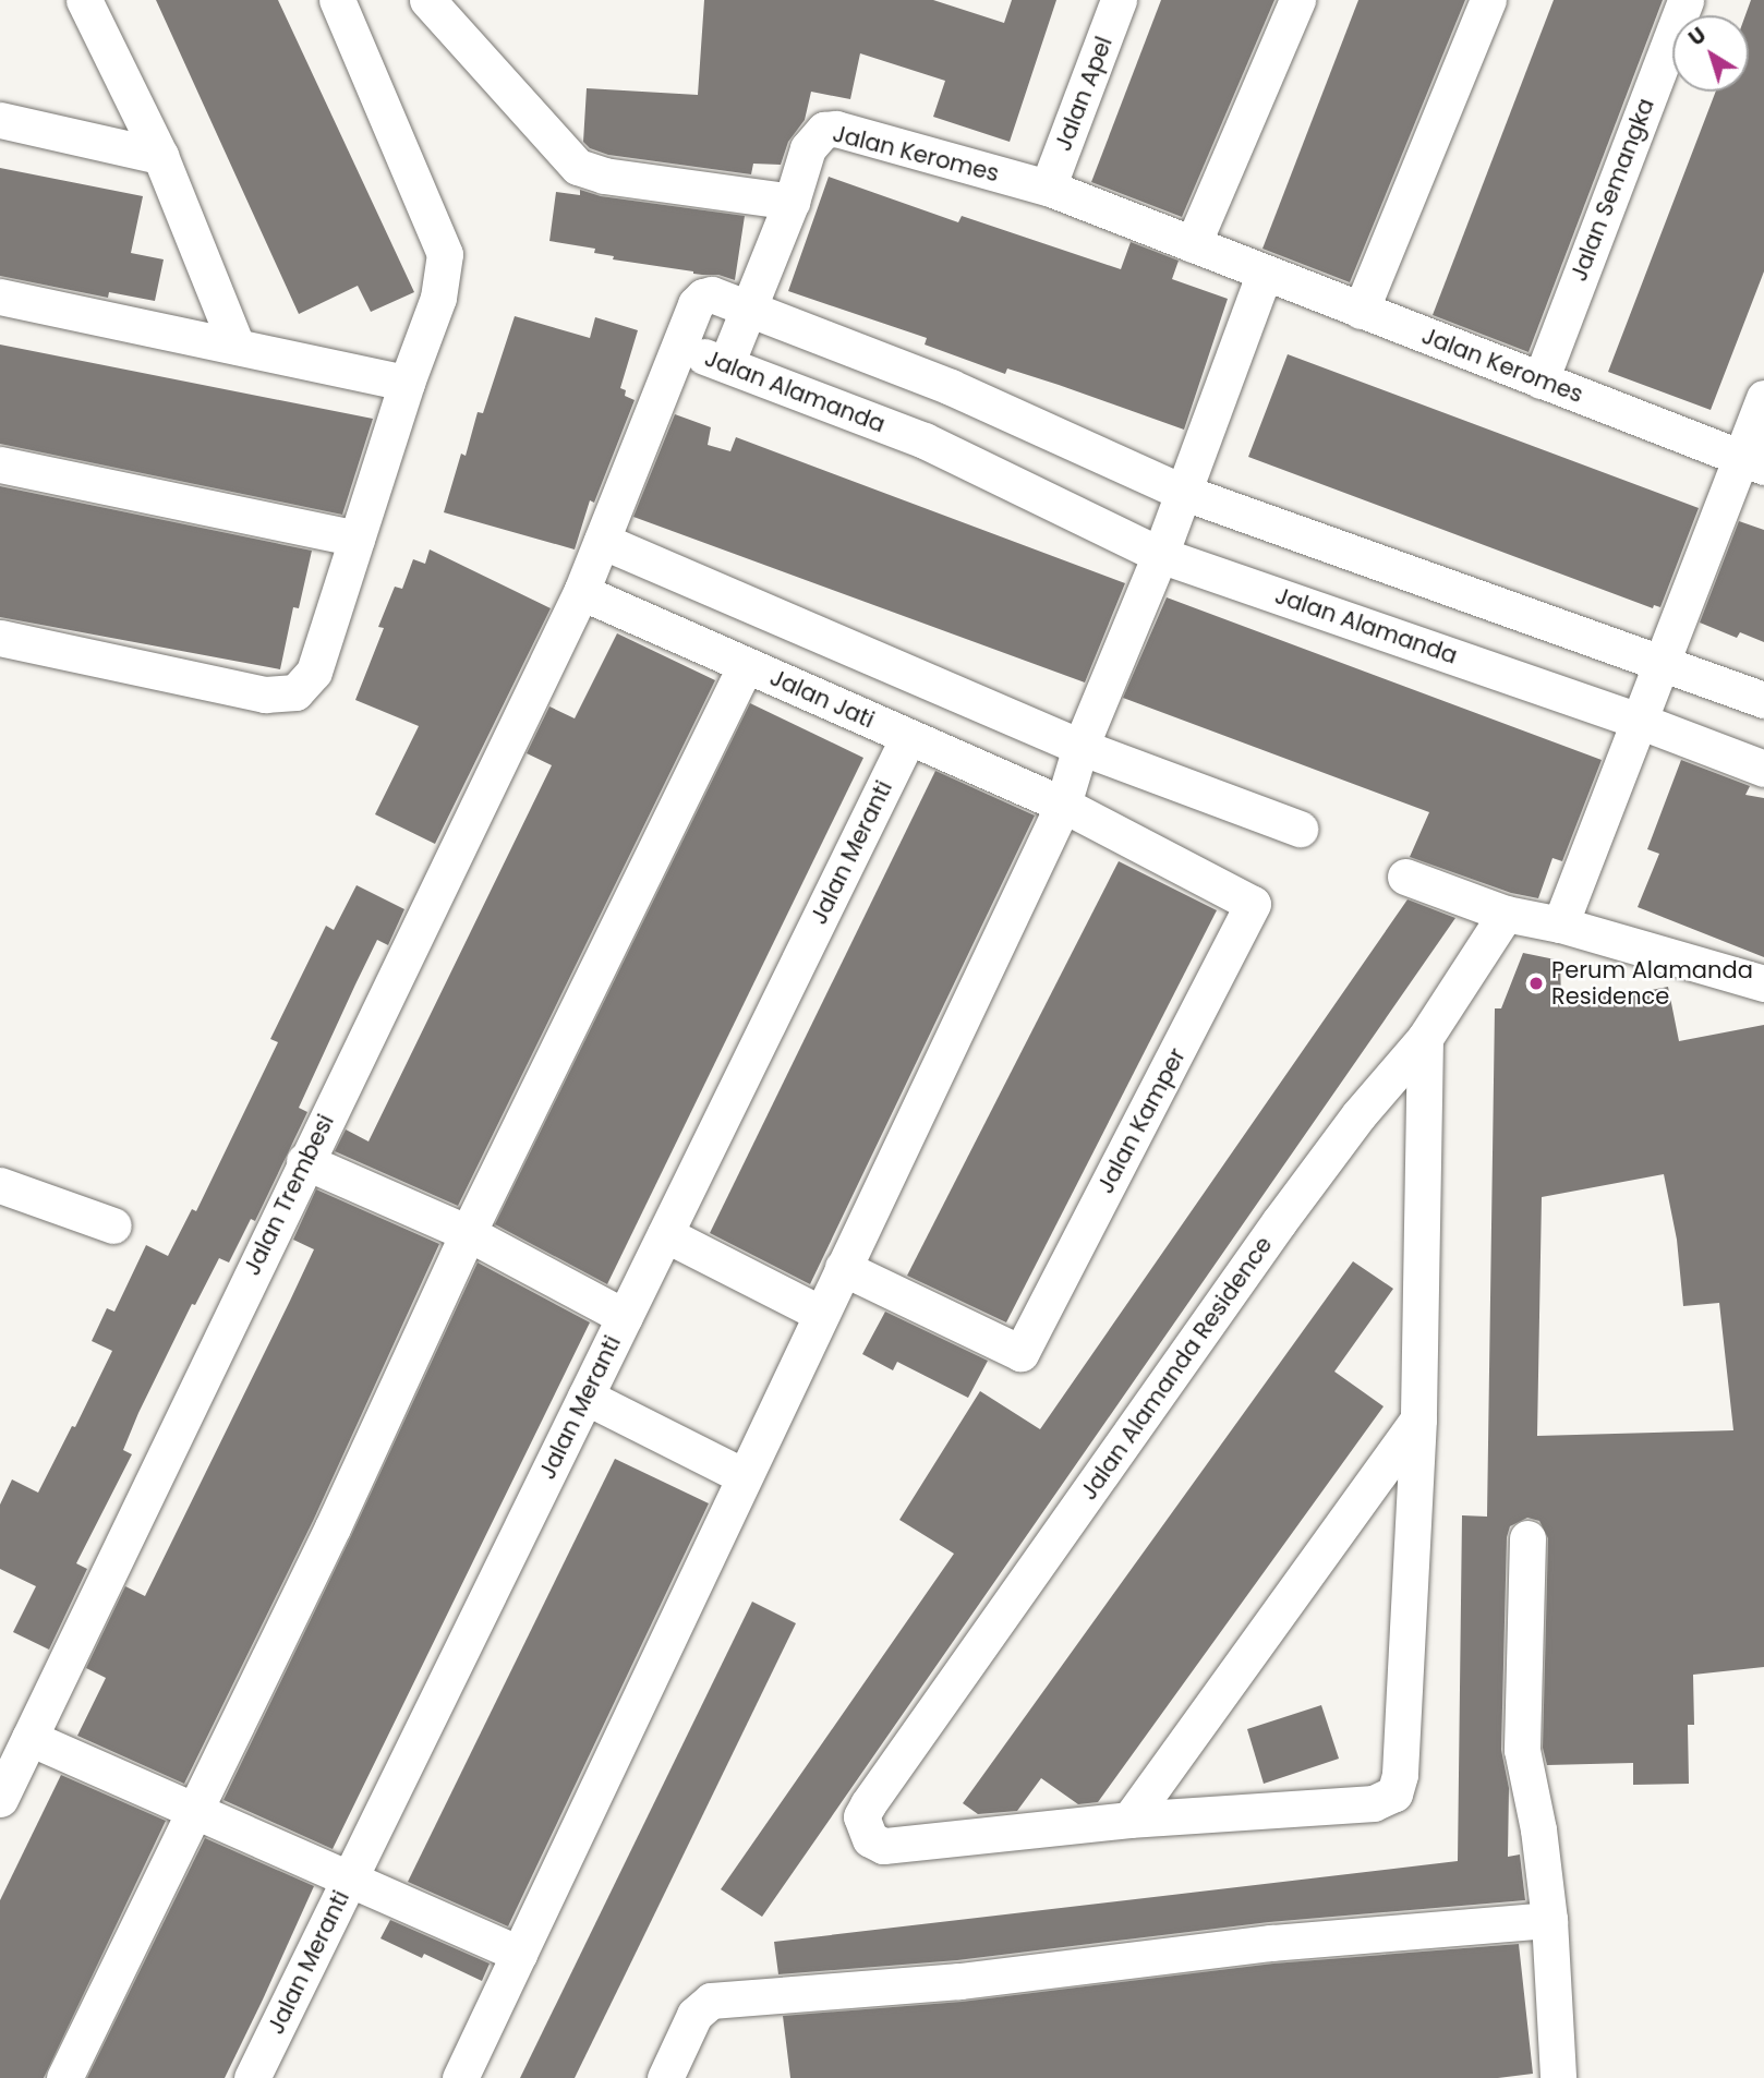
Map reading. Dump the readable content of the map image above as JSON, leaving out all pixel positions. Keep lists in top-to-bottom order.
{
  "streets": {
    "street": [
      "Jalan Apel",
      "Jalan Keromes",
      "Jalan Semangka",
      "Jalan Alamanda",
      "Jalan Jati",
      "Jalan Meranti",
      "Jalan Kamper",
      "Jalan Trembesi",
      "Jalan Alamanda Residence"
    ]
  },
  "crossings": [
    ["Jalan Apel", "Jalan Keromes"],
    ["Jalan Keromes", "Jalan Semangka"],
    ["Jalan Alamanda", "Jalan Trembesi"],
    ["Jalan Jati", "Jalan Meranti"],
    ["Jalan Jati", "Jalan Kamper"],
    ["Jalan Jati", "Jalan Trembesi"]
  ],
  "places": ["Perum Alamanda Residence"],
  "north": "top left"
}
